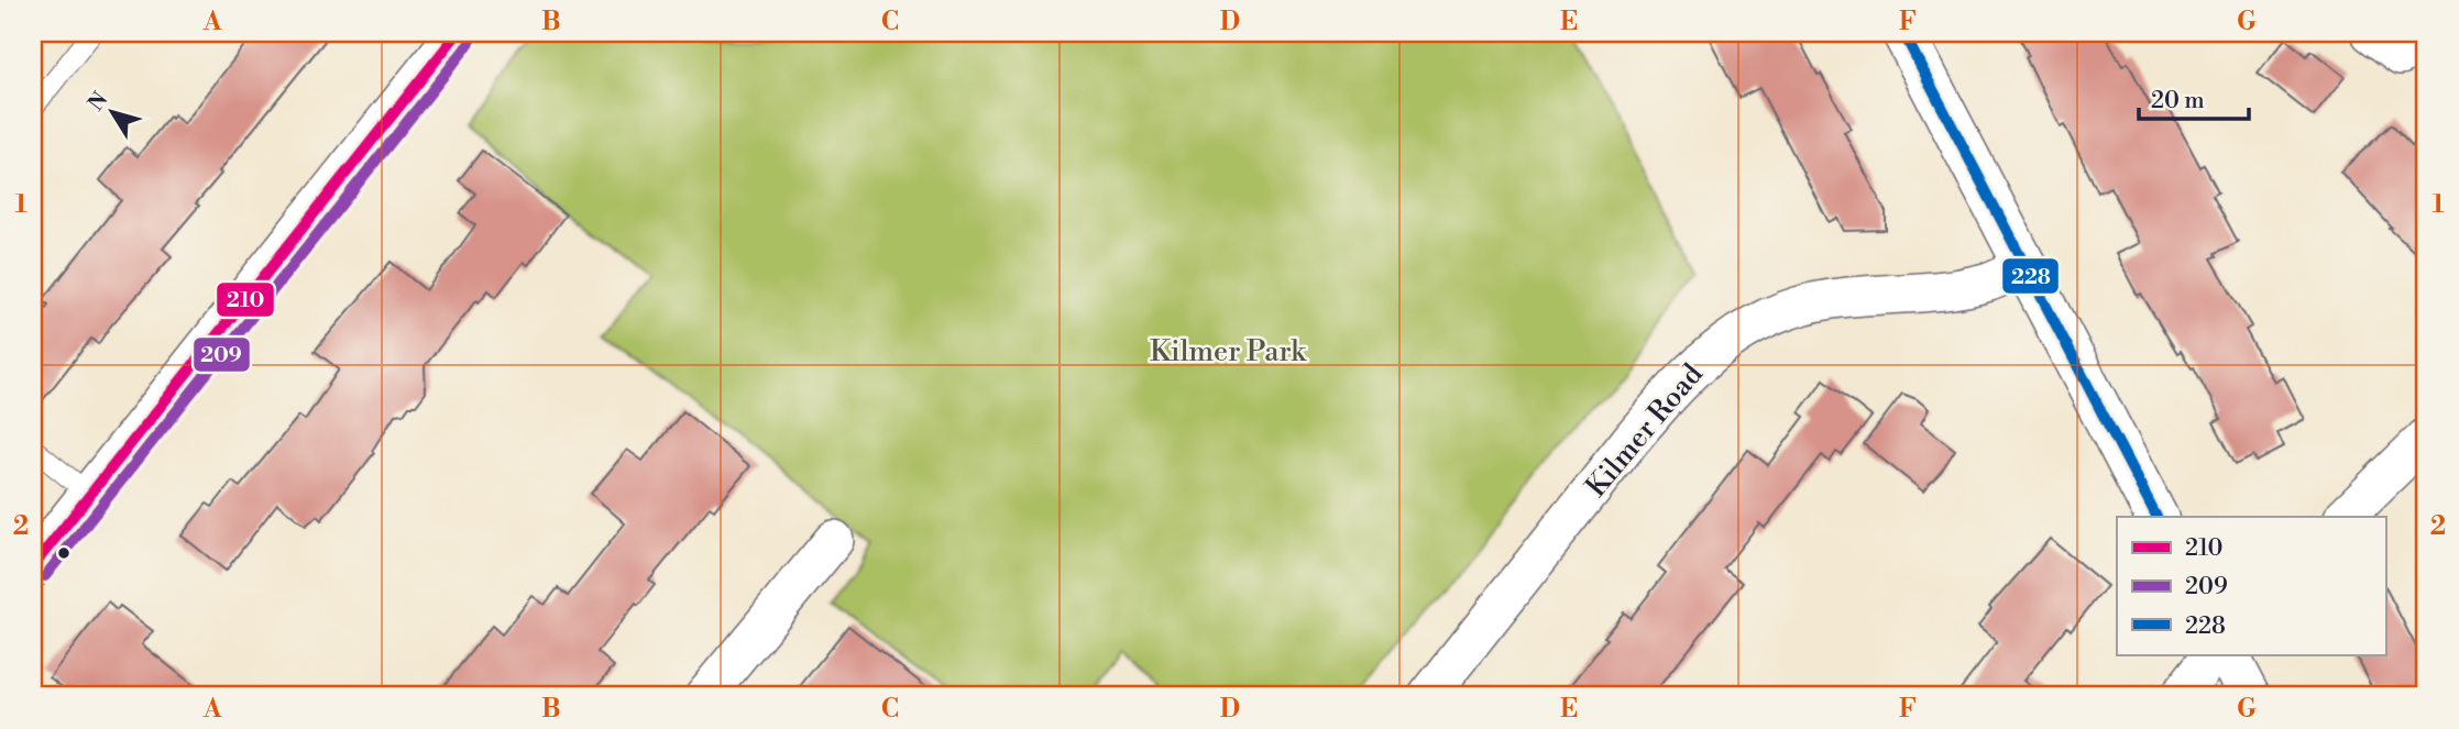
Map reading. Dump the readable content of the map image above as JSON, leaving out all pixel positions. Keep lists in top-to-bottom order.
{
  "streets": {
    "street": ["Kilmer Road"]
  },
  "parks": ["Kilmer Park"],
  "lines": ["transit line 210", "transit line 228", "transit line 209"],
  "legend": ["210", "209", "228"],
  "scale_bar": "20 m",
  "north": "top left",
  "grid": {
    "columns": [
      "A",
      "B",
      "C",
      "D",
      "E",
      "F",
      "G"
    ],
    "rows": ["1", "2"]
  }
}
